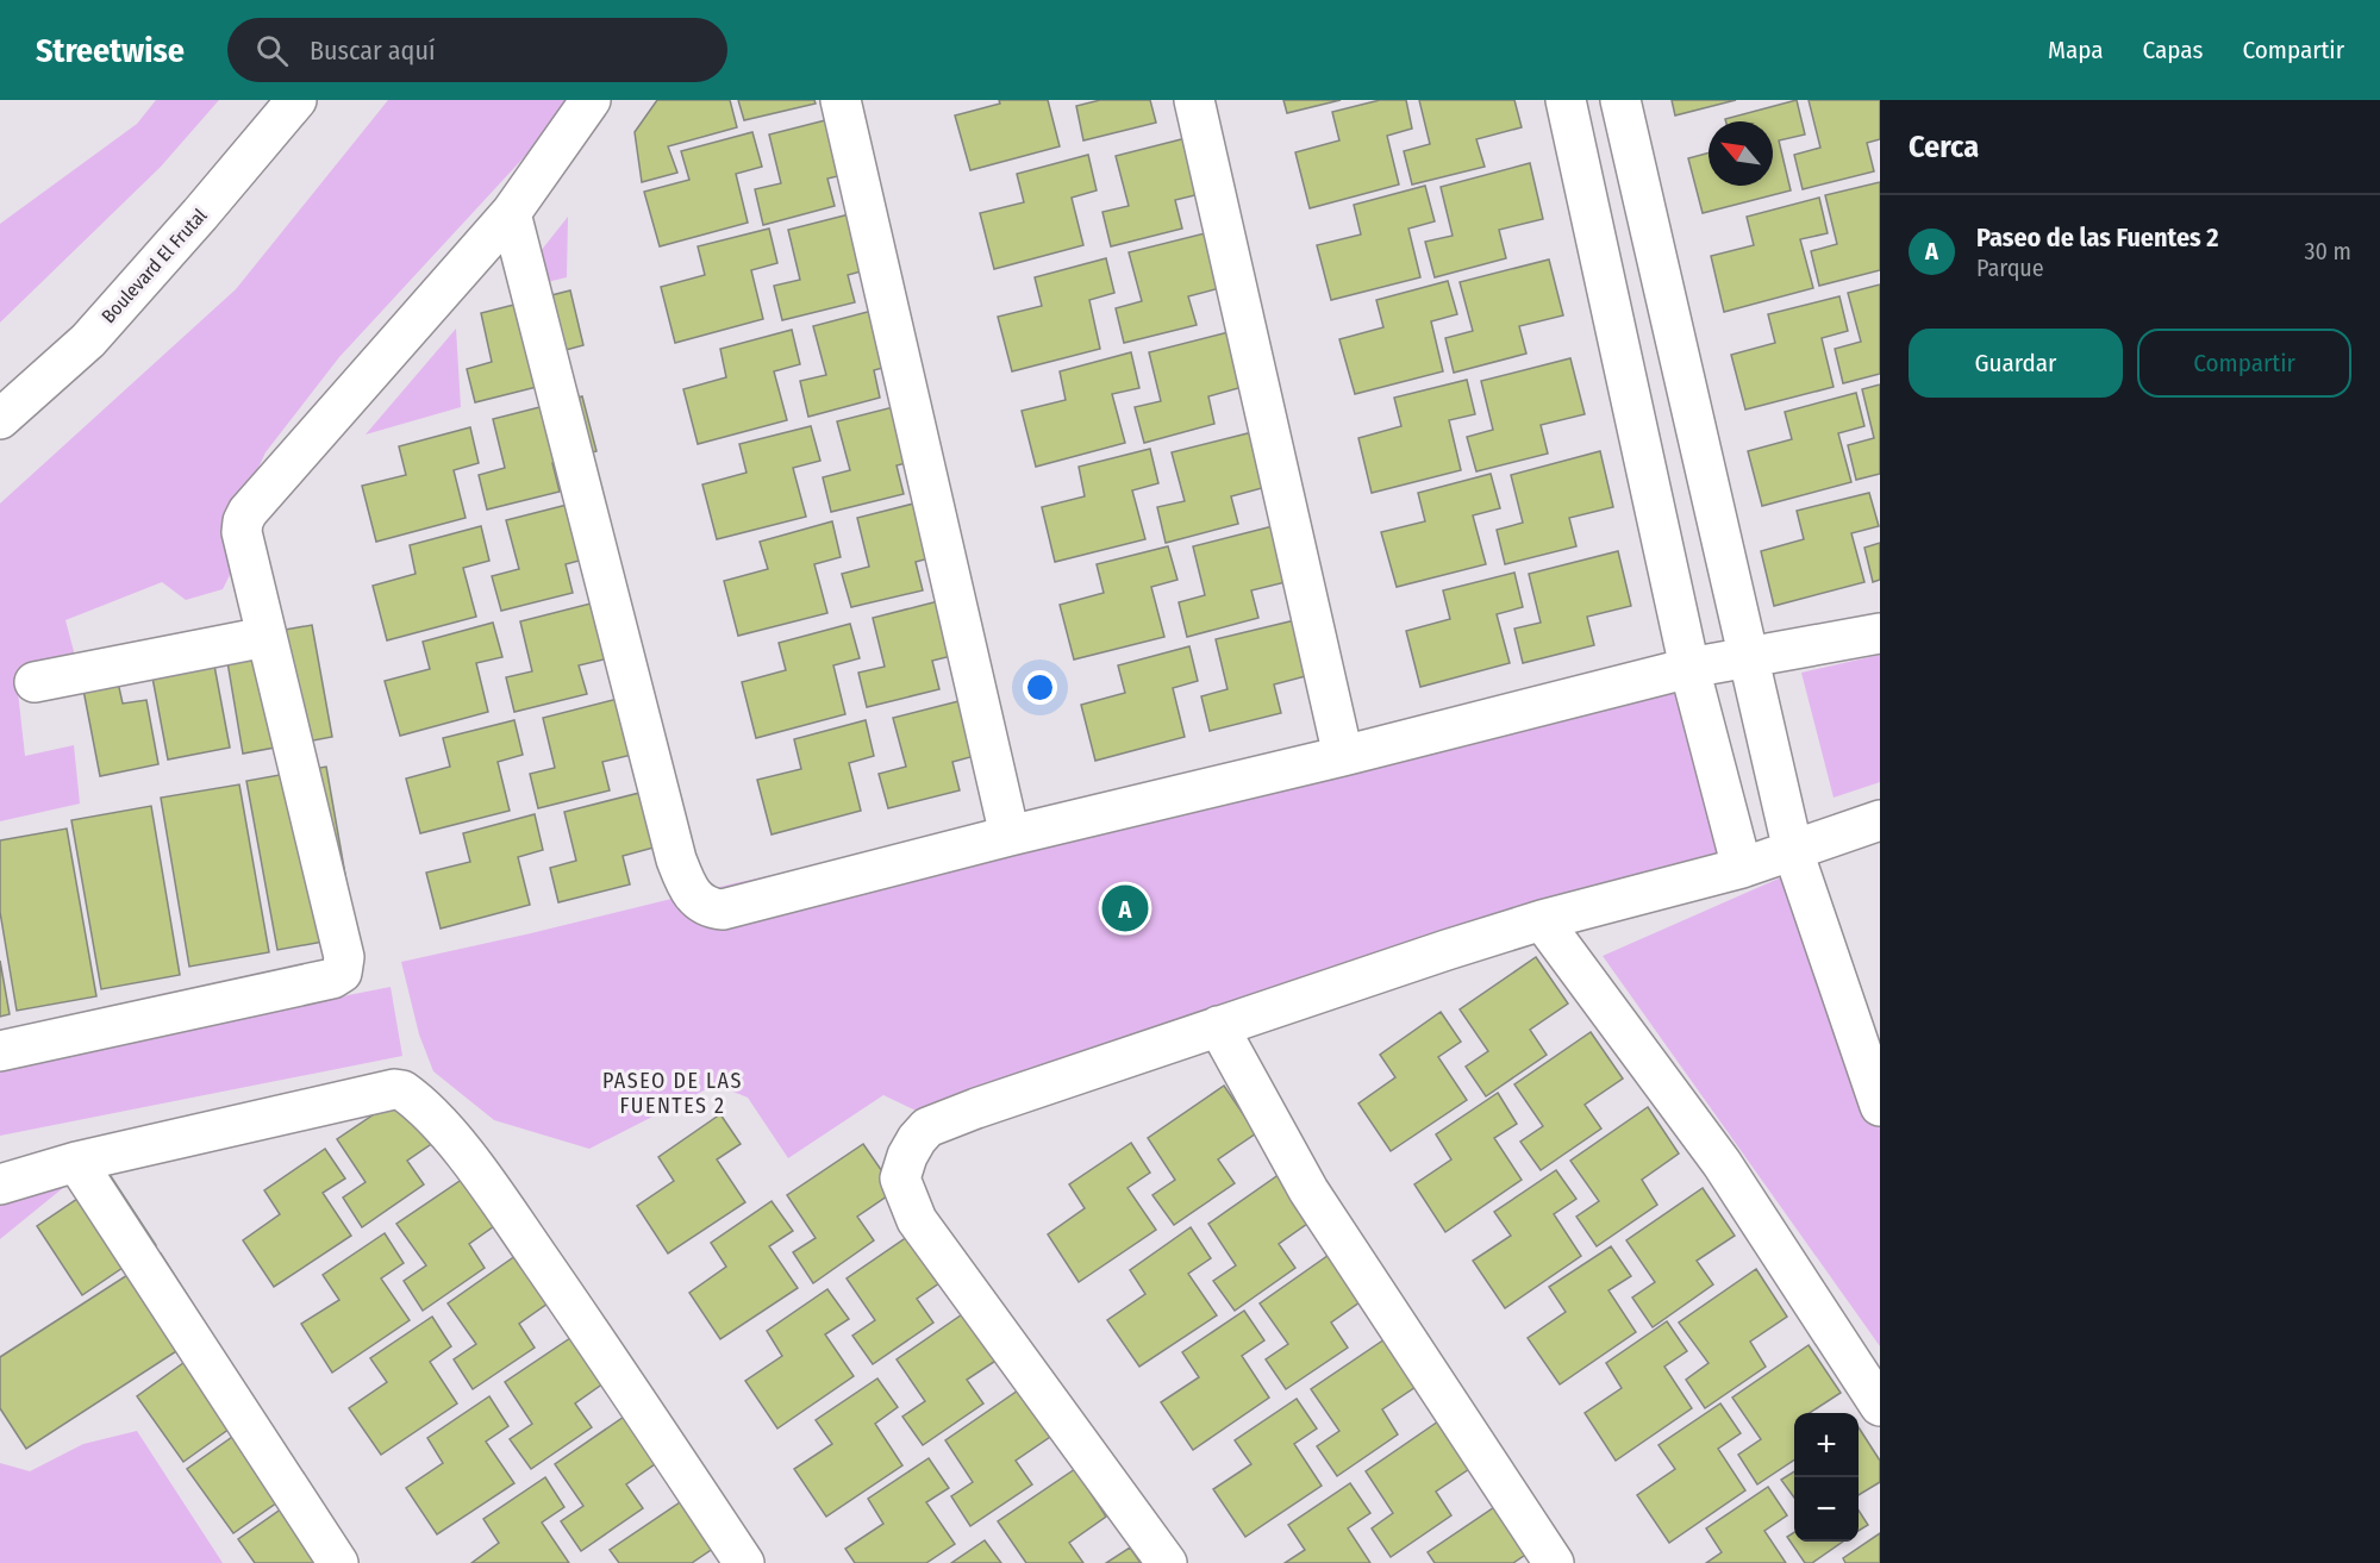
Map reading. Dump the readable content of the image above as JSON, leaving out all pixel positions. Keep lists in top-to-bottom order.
{
  "streets": {
    "street": ["Boulevard El Frutal"]
  },
  "districts": ["PASEO DE LAS FUENTES 2"],
  "north": "top left",
  "page": {
    "header": "Streetwise",
    "search": "Buscar aquí",
    "nav": ["Mapa", "Capas", "Compartir"],
    "heading": "Cerca",
    "list": [
      {
        "mark": "A",
        "name": "Paseo de las Fuentes 2",
        "note": "Parque",
        "value": "30 m"
      }
    ],
    "buttons": ["Guardar", "Compartir"],
    "pins": "A",
    "map_buttons": ["+", "−"]
  }
}
